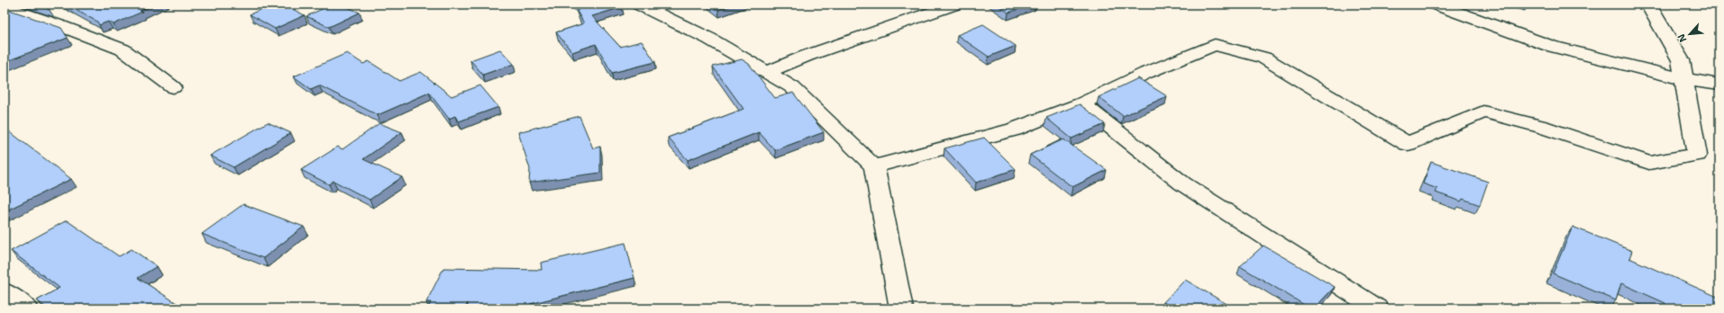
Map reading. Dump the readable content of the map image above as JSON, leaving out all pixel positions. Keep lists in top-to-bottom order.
{
  "north": "bottom left"
}
